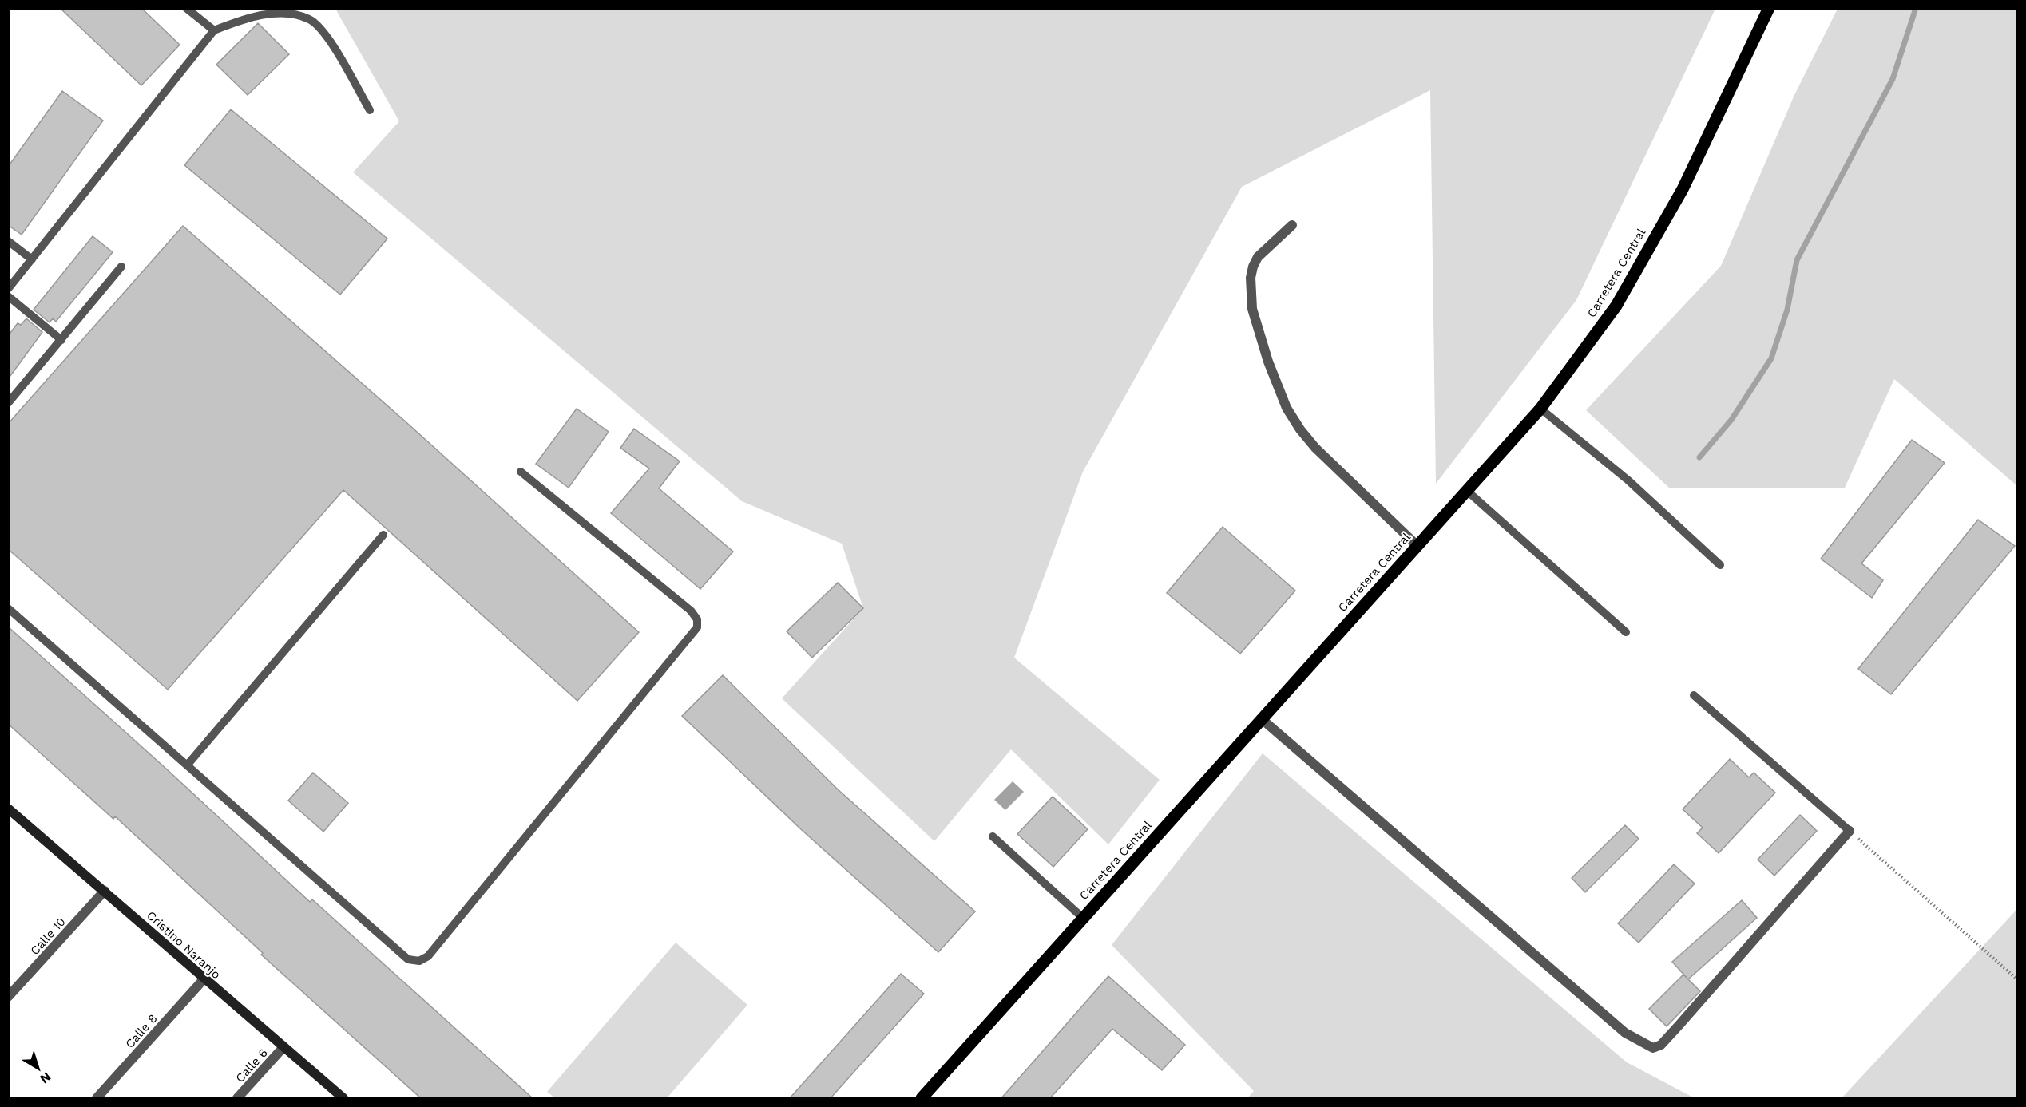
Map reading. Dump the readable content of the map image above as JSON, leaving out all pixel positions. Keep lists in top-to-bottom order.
{
  "streets": {
    "main road": ["Carretera Central"],
    "street": [
      "Calle 10",
      "Cristino Naranjo",
      "Calle 8",
      "Calle 6"
    ]
  },
  "crossings": [
    ["Calle 10", "Cristino Naranjo"],
    ["Cristino Naranjo", "Calle 8"],
    ["Cristino Naranjo", "Calle 6"]
  ],
  "north": "bottom right"
}
